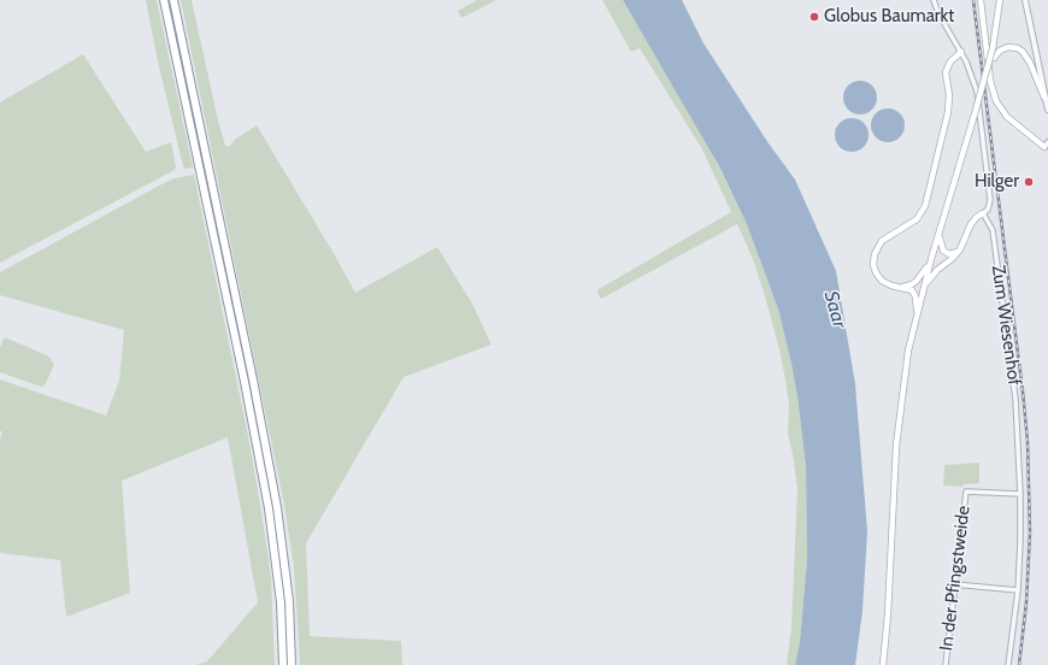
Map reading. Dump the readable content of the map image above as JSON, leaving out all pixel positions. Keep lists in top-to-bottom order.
{
  "streets": {
    "street": ["Zum Wiesenhof", "In der Pfingstweide"]
  },
  "crossings": [
    ["Zum Wiesenhof", "In der Pfingstweide"]
  ],
  "water": ["Saar"],
  "places": ["Globus Baumarkt", "Hilger"]
}
